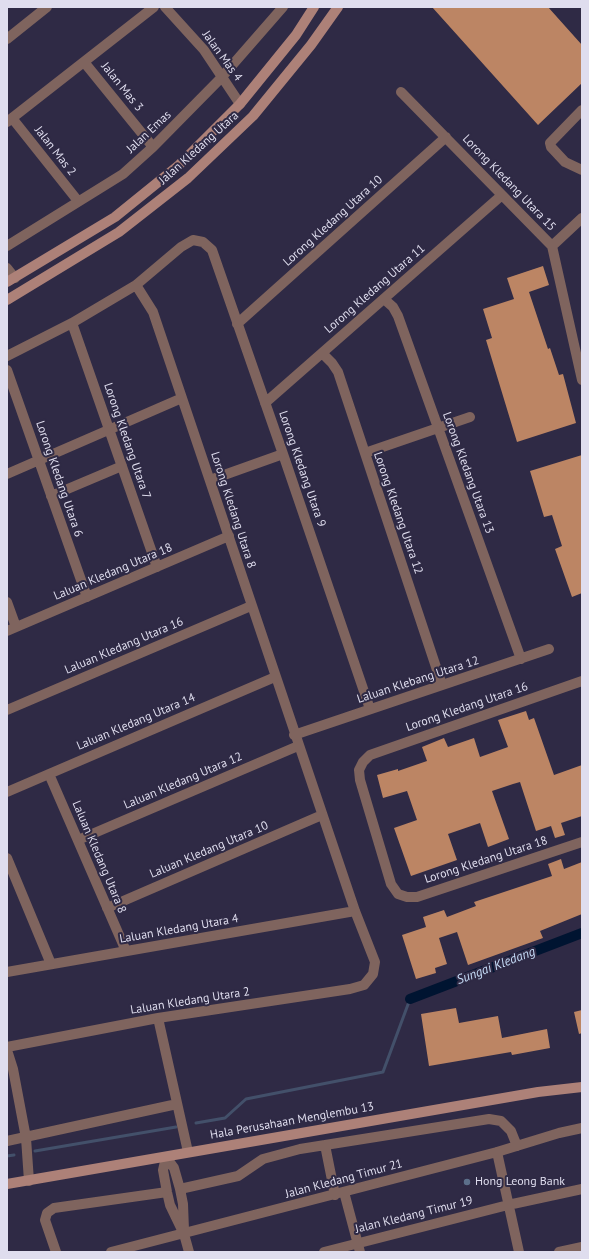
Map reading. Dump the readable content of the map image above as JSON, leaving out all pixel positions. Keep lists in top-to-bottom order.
{
  "streets": {
    "main road": ["Jalan Kledang Utara", "Hala Perusahaan Menglembu 13"],
    "street": [
      "Jalan Mas 4",
      "Jalan Mas 3",
      "Jalan Emas",
      "Jalan Mas 2",
      "Lorong Kledang Utara 15",
      "Lorong Kledang Utara 10",
      "Lorong Kledang Utara 11",
      "Lorong Kledang Utara 7",
      "Lorong Kledang Utara 9",
      "Lorong Kledang Utara 13",
      "Lorong Kledang Utara 6",
      "Lorong Kledang Utara 8",
      "Lorong Kledang Utara 12",
      "Laluan Kledang Utara 18",
      "Laluan Kledang Utara 16",
      "Laluan Klebang Utara 12",
      "Lorong Kledang Utara 16",
      "Laluan Kledang Utara 14",
      "Laluan Kledang Utara 12",
      "Laluan Kledang Utara 10",
      "Laluan Kledang Utara 8",
      "Lorong Kledang Utara 18",
      "Laluan Kledang Utara 4",
      "Laluan Kledang Utara 2",
      "Jalan Kledang Timur 21",
      "Jalan Kledang Timur 19"
    ]
  },
  "crossings": [
    ["Jalan Mas 4", "Jalan Emas"],
    ["Jalan Mas 4", "Jalan Kledang Utara"],
    ["Jalan Mas 3", "Jalan Emas"],
    ["Jalan Emas", "Jalan Mas 2"],
    ["Lorong Kledang Utara 15", "Lorong Kledang Utara 10"],
    ["Lorong Kledang Utara 15", "Lorong Kledang Utara 11"],
    ["Lorong Kledang Utara 10", "Lorong Kledang Utara 9"],
    ["Lorong Kledang Utara 11", "Lorong Kledang Utara 9"],
    ["Lorong Kledang Utara 11", "Lorong Kledang Utara 13"],
    ["Lorong Kledang Utara 11", "Lorong Kledang Utara 12"],
    ["Lorong Kledang Utara 7", "Laluan Kledang Utara 18"],
    ["Lorong Kledang Utara 9", "Lorong Kledang Utara 8"],
    ["Lorong Kledang Utara 9", "Laluan Klebang Utara 12"],
    ["Lorong Kledang Utara 13", "Laluan Klebang Utara 12"],
    ["Lorong Kledang Utara 6", "Laluan Kledang Utara 18"],
    ["Lorong Kledang Utara 8", "Laluan Kledang Utara 18"],
    ["Lorong Kledang Utara 8", "Laluan Kledang Utara 16"],
    ["Lorong Kledang Utara 8", "Laluan Klebang Utara 12"],
    ["Lorong Kledang Utara 8", "Laluan Kledang Utara 14"],
    ["Lorong Kledang Utara 8", "Laluan Kledang Utara 12"],
    ["Lorong Kledang Utara 8", "Laluan Kledang Utara 10"],
    ["Lorong Kledang Utara 8", "Laluan Kledang Utara 4"],
    ["Lorong Kledang Utara 8", "Laluan Kledang Utara 2"],
    ["Lorong Kledang Utara 12", "Laluan Klebang Utara 12"],
    ["Lorong Kledang Utara 16", "Lorong Kledang Utara 18"],
    ["Laluan Kledang Utara 14", "Laluan Kledang Utara 8"],
    ["Laluan Kledang Utara 12", "Laluan Kledang Utara 8"],
    ["Laluan Kledang Utara 10", "Laluan Kledang Utara 8"],
    ["Laluan Kledang Utara 8", "Laluan Kledang Utara 4"]
  ],
  "water": ["Sungai Kledang"],
  "places": ["Hong Leong Bank"]
}
